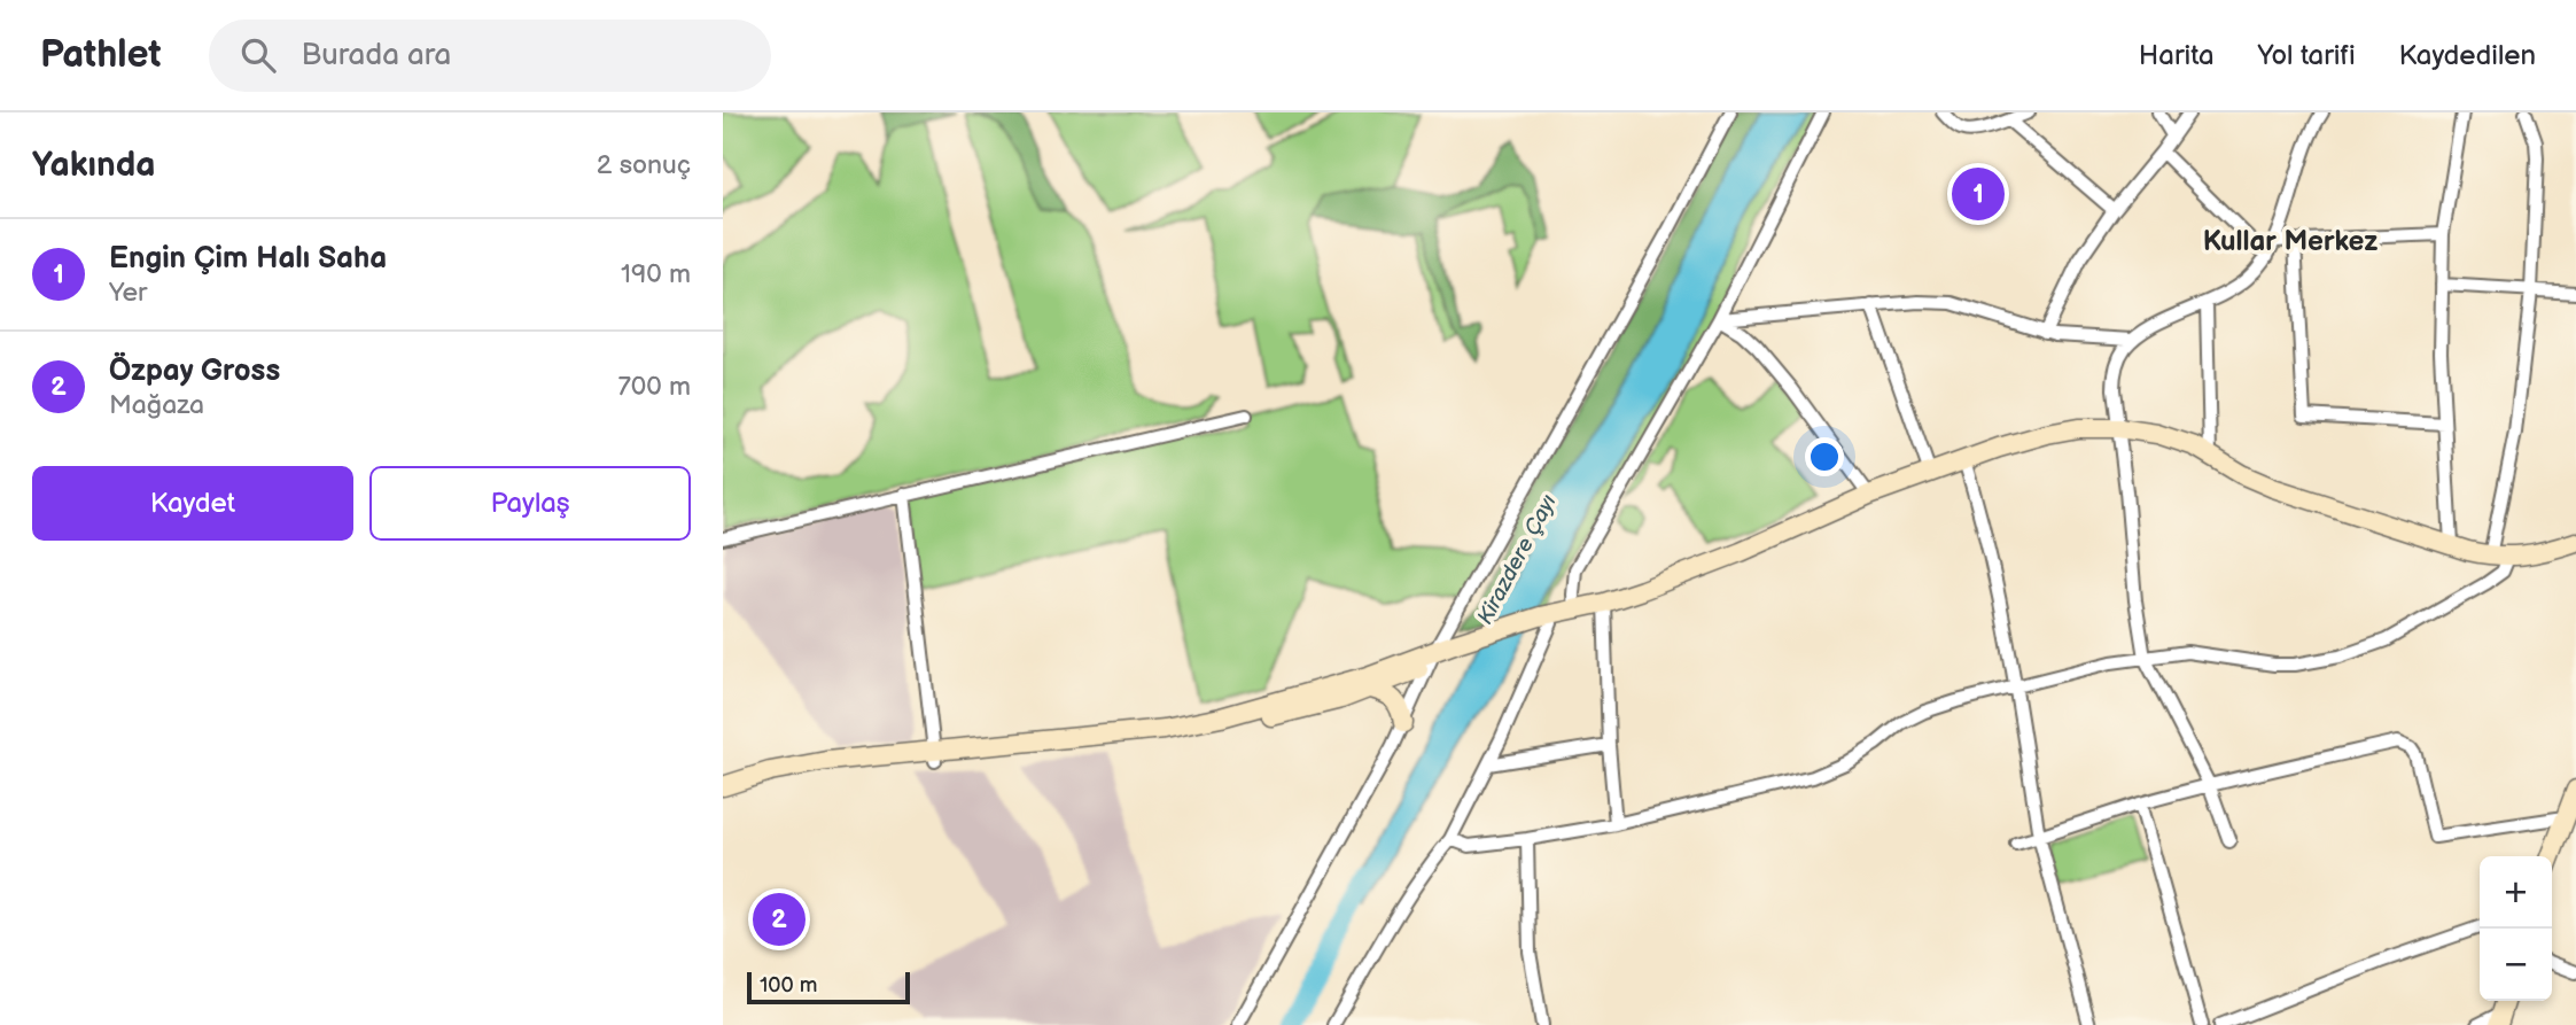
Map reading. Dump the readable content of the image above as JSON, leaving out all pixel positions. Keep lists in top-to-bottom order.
{
  "districts": ["Kullar Merkez"],
  "water": ["Kirazdere Çayı"],
  "scale_bar": "100 m",
  "page": {
    "header": "Pathlet",
    "search": "Burada ara",
    "nav": ["Harita", "Yol tarifi", "Kaydedilen"],
    "heading": ["Yakında", "2 sonuç"],
    "pins": ["1", "2"],
    "list": [
      {
        "mark": "1",
        "name": "Engin Çim Halı Saha",
        "note": "Yer",
        "value": "190 m"
      },
      {
        "mark": "2",
        "name": "Özpay Gross",
        "note": "Mağaza",
        "value": "700 m"
      }
    ],
    "buttons": ["Kaydet", "Paylaş"],
    "map_buttons": ["+", "−"],
    "scale": "100 m"
  }
}
